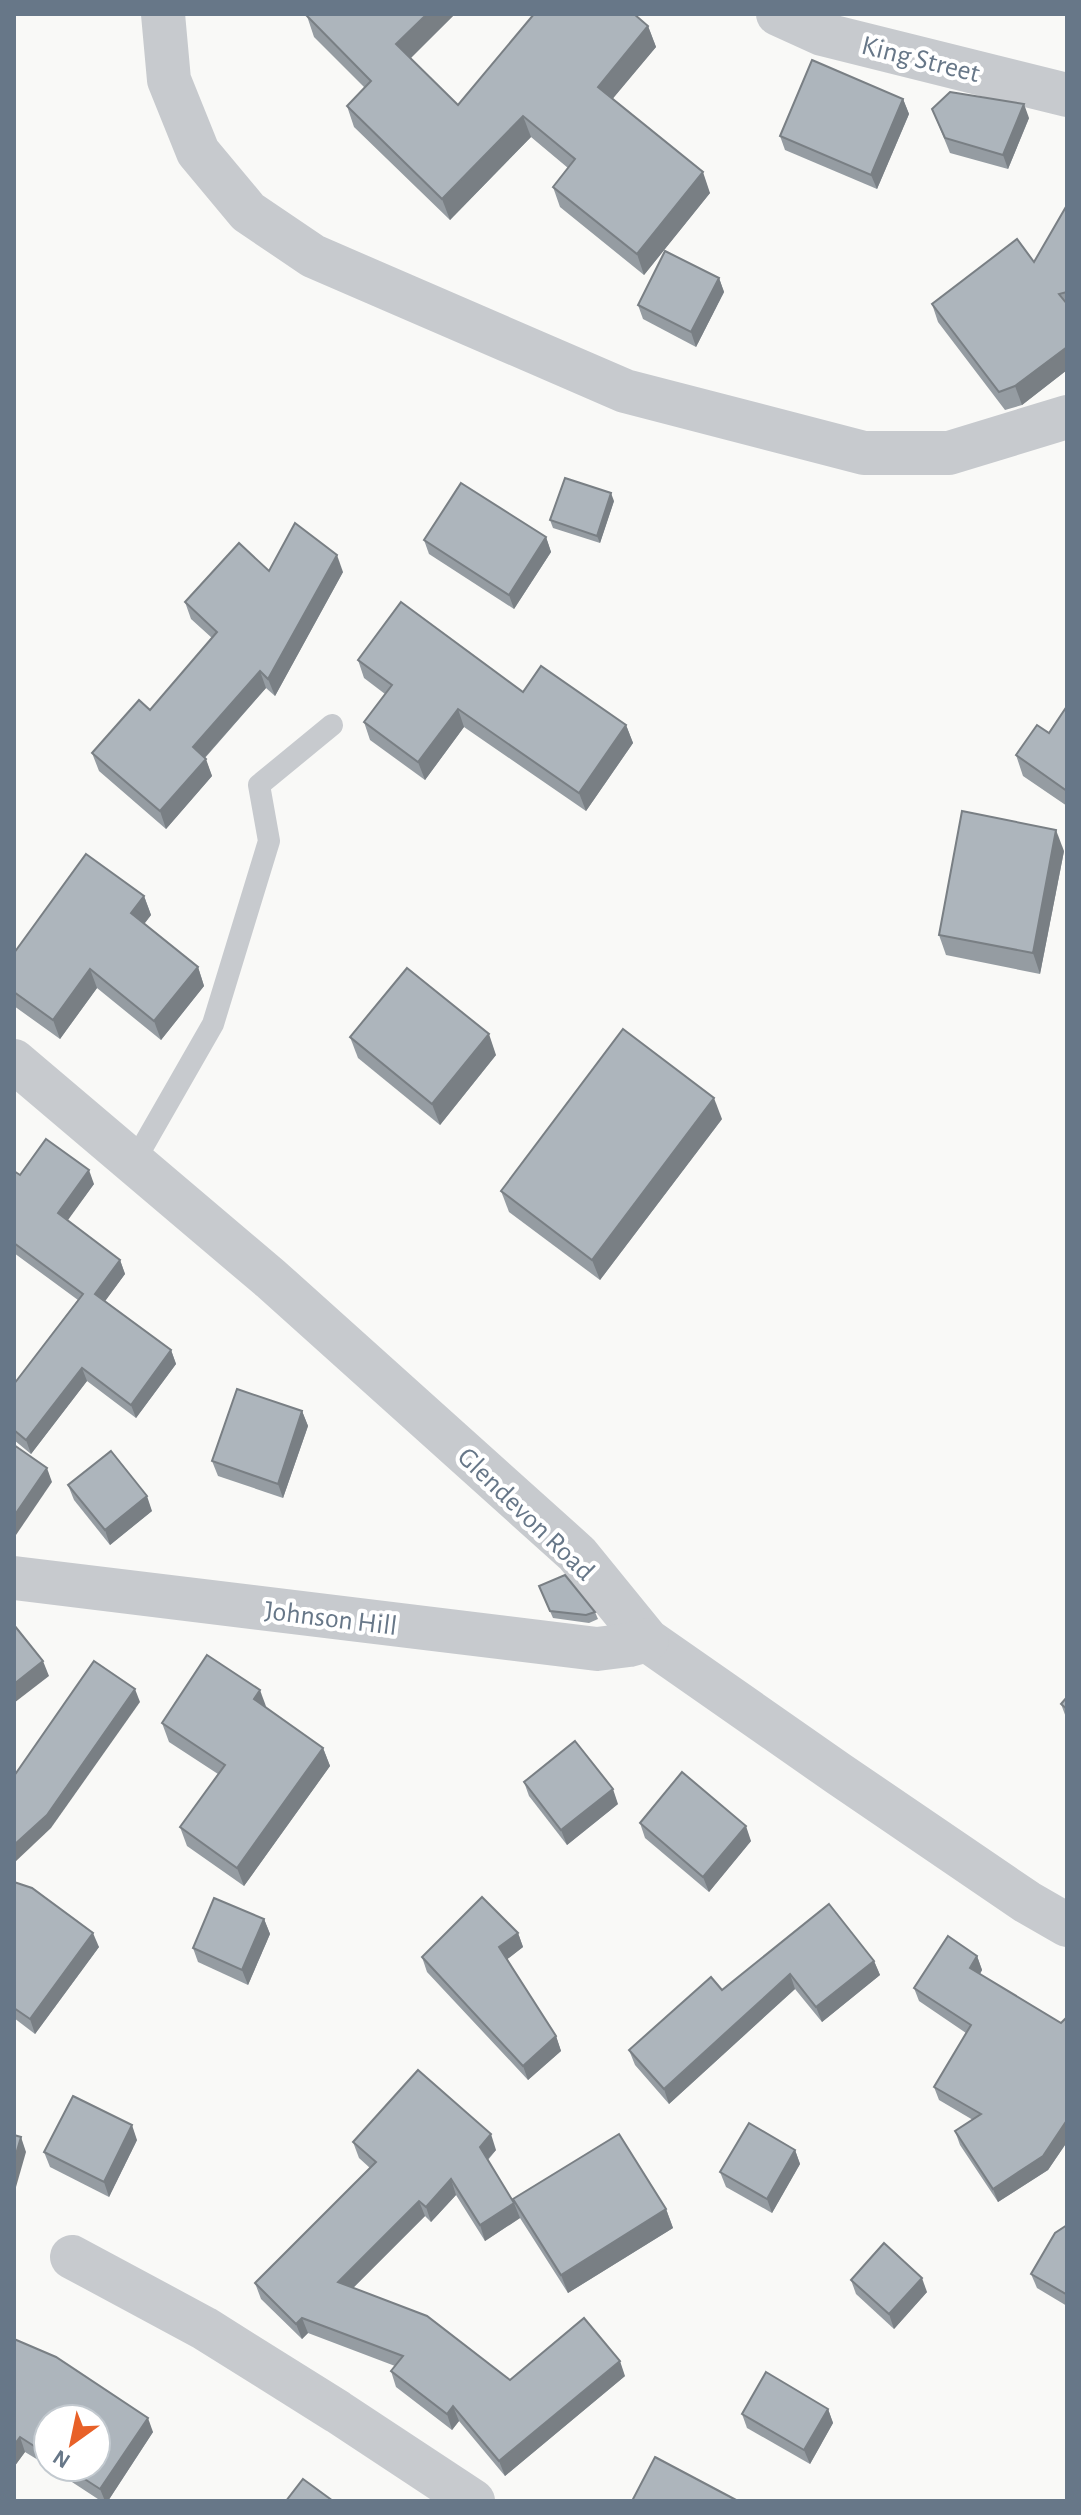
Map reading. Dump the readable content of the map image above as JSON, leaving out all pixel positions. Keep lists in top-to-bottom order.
{
  "streets": {
    "street": ["King Street", "Glendevon Road", "Johnson Hill"]
  },
  "crossings": [
    ["Glendevon Road", "Johnson Hill"]
  ],
  "north": "bottom left"
}
